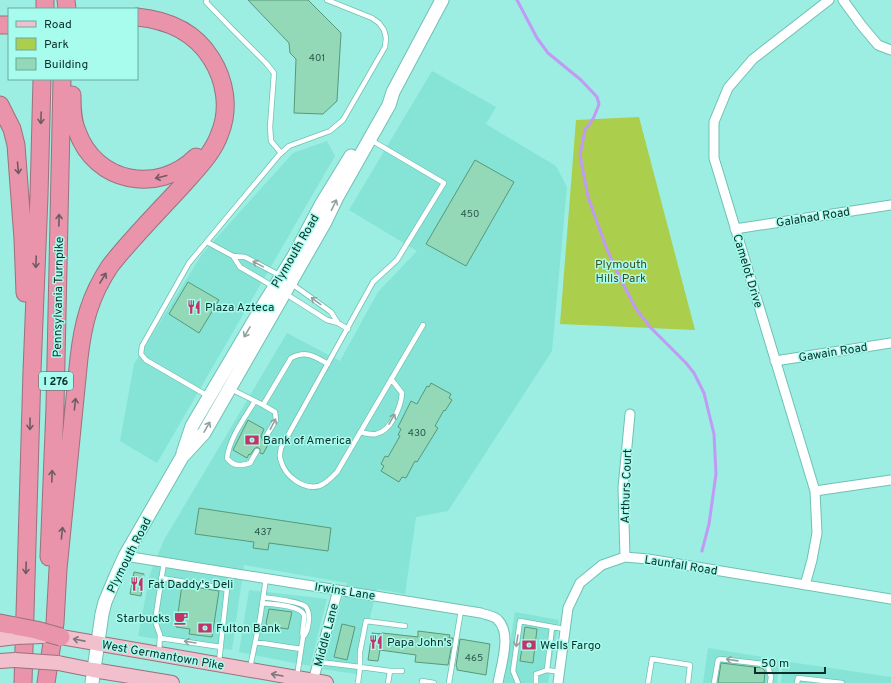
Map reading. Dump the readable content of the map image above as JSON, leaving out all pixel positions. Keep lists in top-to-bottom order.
{
  "streets": {
    "highway": ["Pennsylvania Turnpike", "I 276"],
    "main road": ["Plymouth Road", "West Germantown Pike"],
    "street": [
      "Galahad Road",
      "Camelot Drive",
      "Gawain Road",
      "Arthurs Court",
      "Launfall Road",
      "Irwins Lane",
      "Middle Lane"
    ]
  },
  "crossings": [
    ["Galahad Road", "Camelot Drive"],
    ["Plymouth Road", "Irwins Lane"],
    ["Plymouth Road", "West Germantown Pike"],
    ["Camelot Drive", "Gawain Road"],
    ["Camelot Drive", "Launfall Road"],
    ["Arthurs Court", "Launfall Road"],
    ["Irwins Lane", "Middle Lane"],
    ["Middle Lane", "West Germantown Pike"]
  ],
  "parks": ["Plymouth Hills Park"],
  "places": {
    "restaurant": ["Plaza Azteca", "Fat Daddy's Deli", "Papa John's"],
    "bank": ["Bank of America", "Fulton Bank", "Wells Fargo"],
    "cafe": ["Starbucks"]
  },
  "house_numbers": [
    "401",
    "450",
    "430",
    "437",
    "465"
  ],
  "legend": ["Road", "Park", "Building"],
  "scale_bar": "50 m"
}
